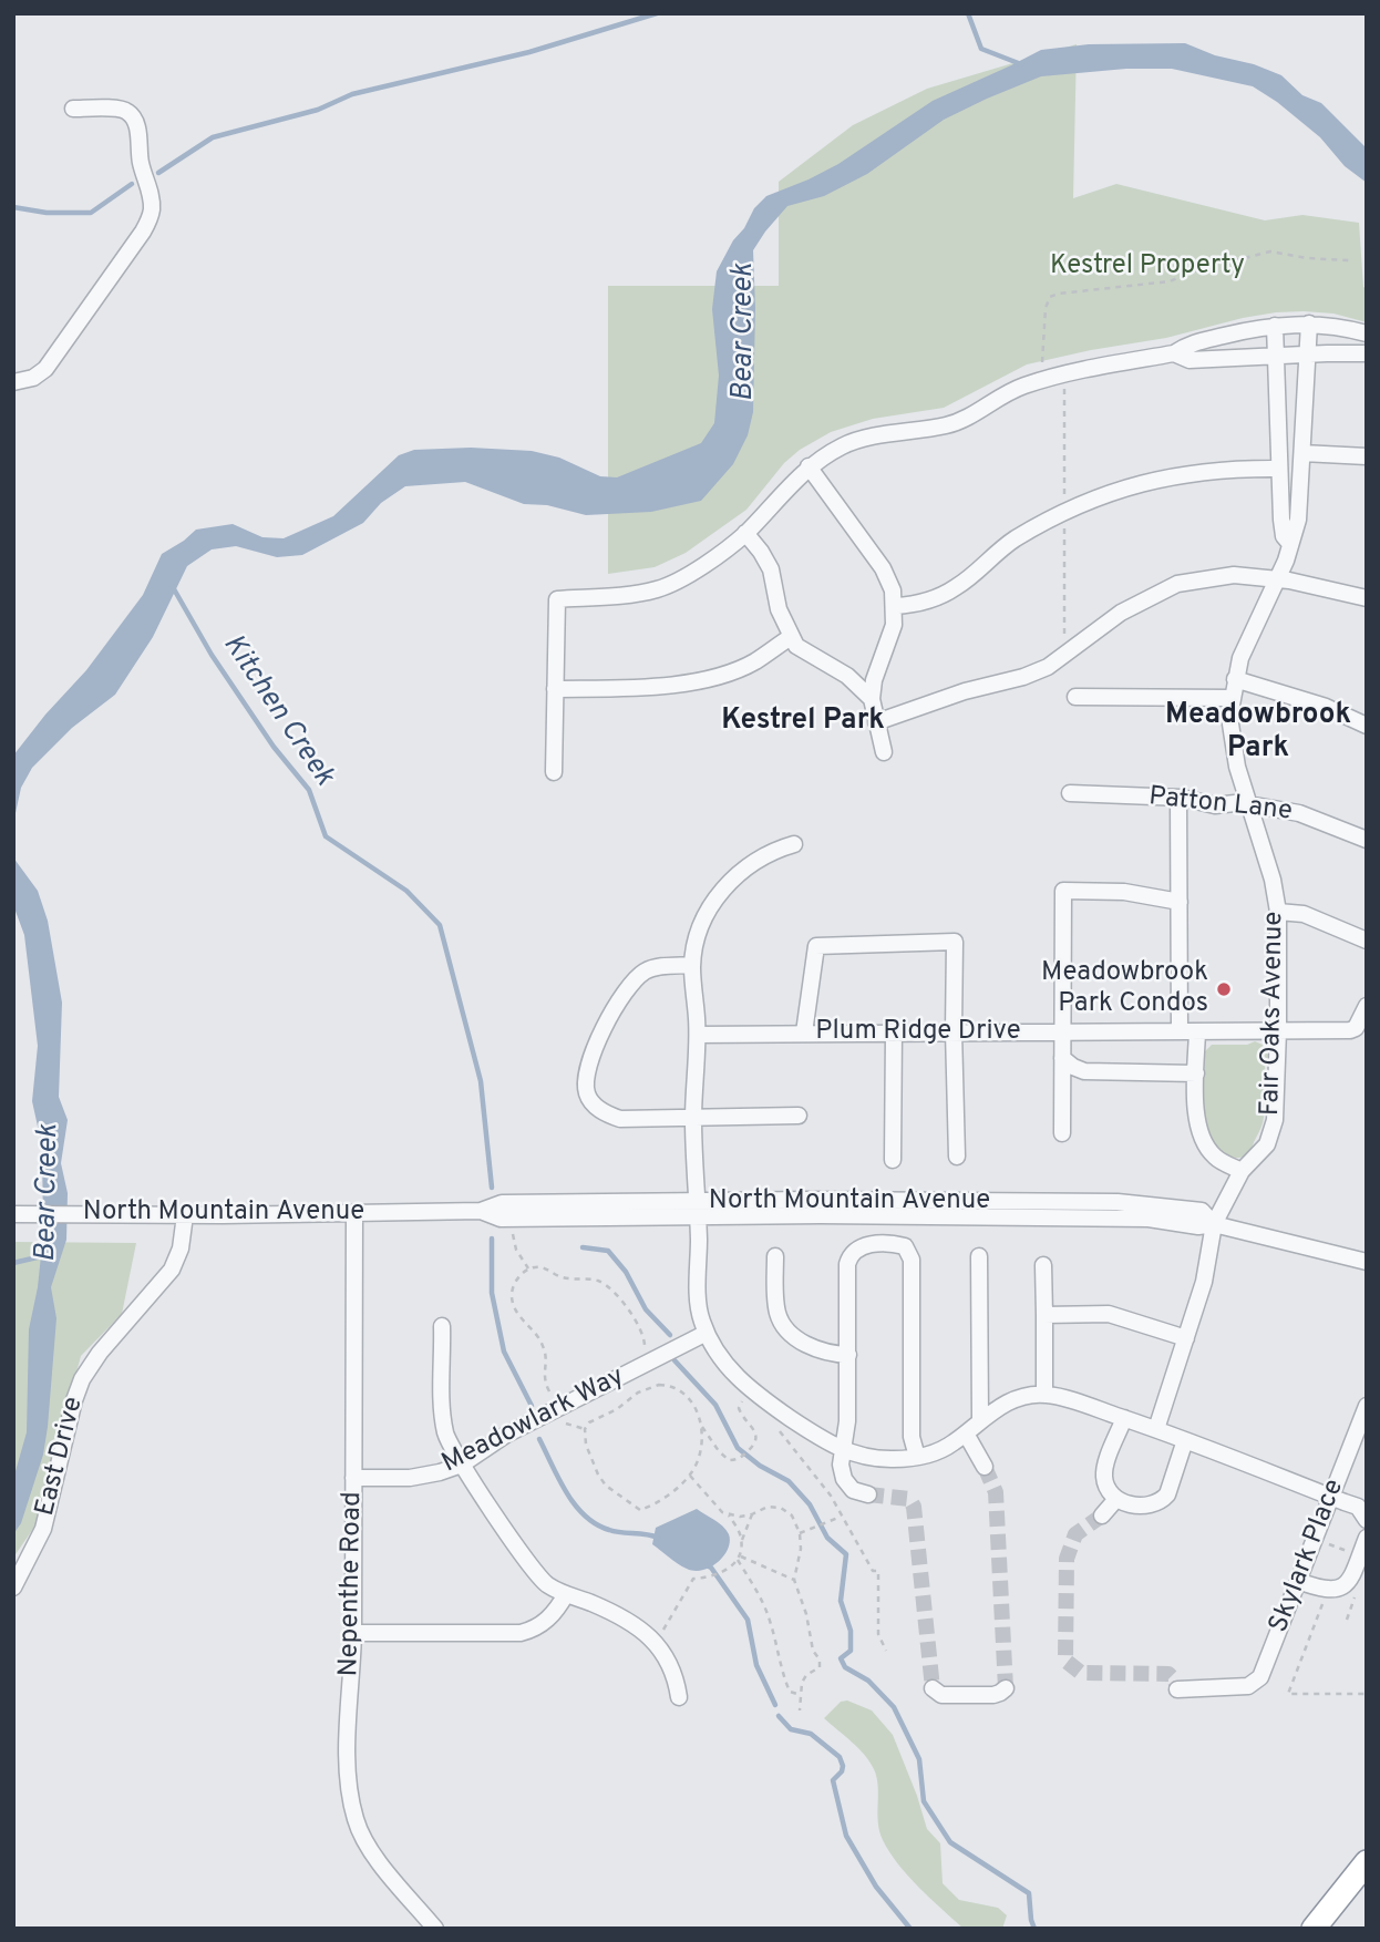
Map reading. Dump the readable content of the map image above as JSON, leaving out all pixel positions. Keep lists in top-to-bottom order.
{
  "streets": {
    "street": [
      "Patton Lane",
      "Fair Oaks Avenue",
      "Plum Ridge Drive",
      "North Mountain Avenue",
      "Meadowlark Way",
      "East Drive",
      "Skylark Place",
      "Nepenthe Road"
    ]
  },
  "crossings": [
    ["Patton Lane", "Fair Oaks Avenue"],
    ["Fair Oaks Avenue", "Plum Ridge Drive"],
    ["Fair Oaks Avenue", "North Mountain Avenue"],
    ["North Mountain Avenue", "East Drive"],
    ["North Mountain Avenue", "Nepenthe Road"],
    ["Meadowlark Way", "Nepenthe Road"]
  ],
  "districts": ["Meadowbrook Park", "Kestrel Park"],
  "water": ["Bear Creek", "Kitchen Creek"],
  "parks": ["Kestrel Property"],
  "places": ["Meadowbrook Park Condos"]
}
